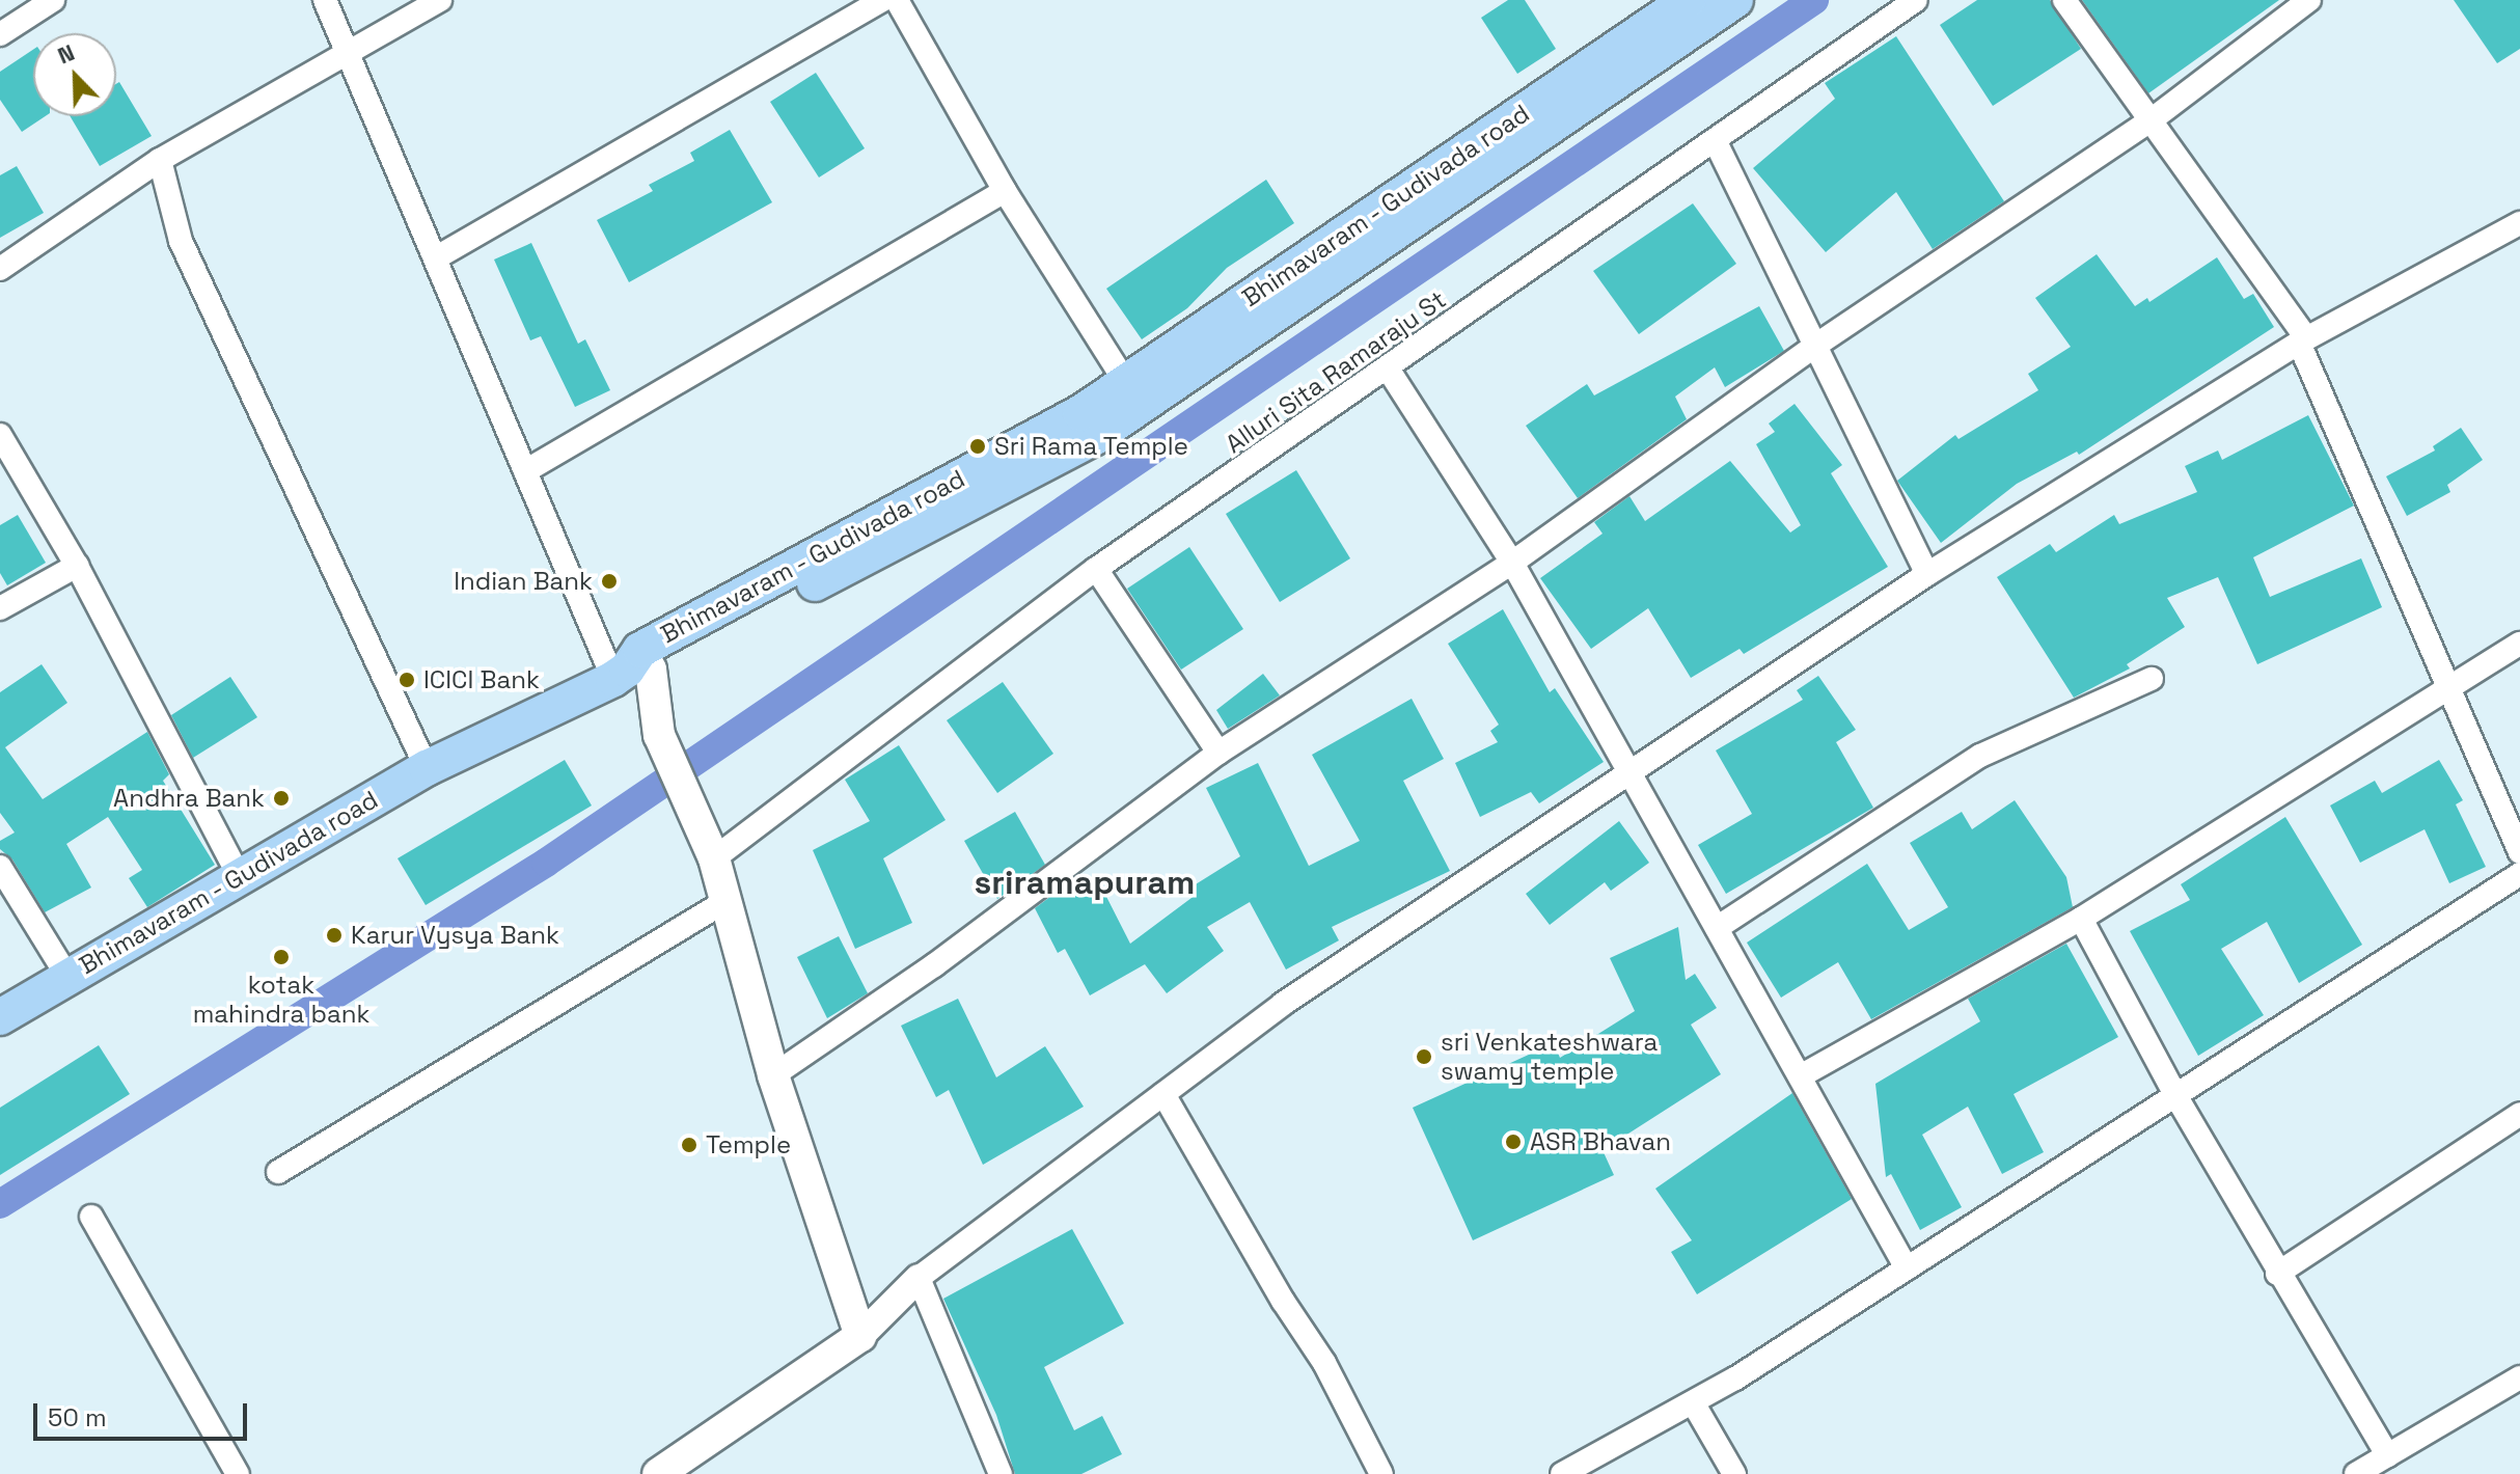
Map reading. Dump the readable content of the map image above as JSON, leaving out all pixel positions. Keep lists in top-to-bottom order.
{
  "streets": {
    "main road": ["Bhimavaram - Gudivada road"],
    "street": ["Alluri Sita Ramaraju St"]
  },
  "districts": ["sriramapuram"],
  "places": [
    "Sri Rama Temple",
    "Indian Bank",
    "ICICI Bank",
    "Andhra Bank",
    "Karur Vysya Bank",
    "kotak mahindra bank",
    "sri Venkateshwara swamy temple",
    "ASR Bhavan",
    "Temple"
  ],
  "scale_bar": "50 m",
  "north": "top left"
}
